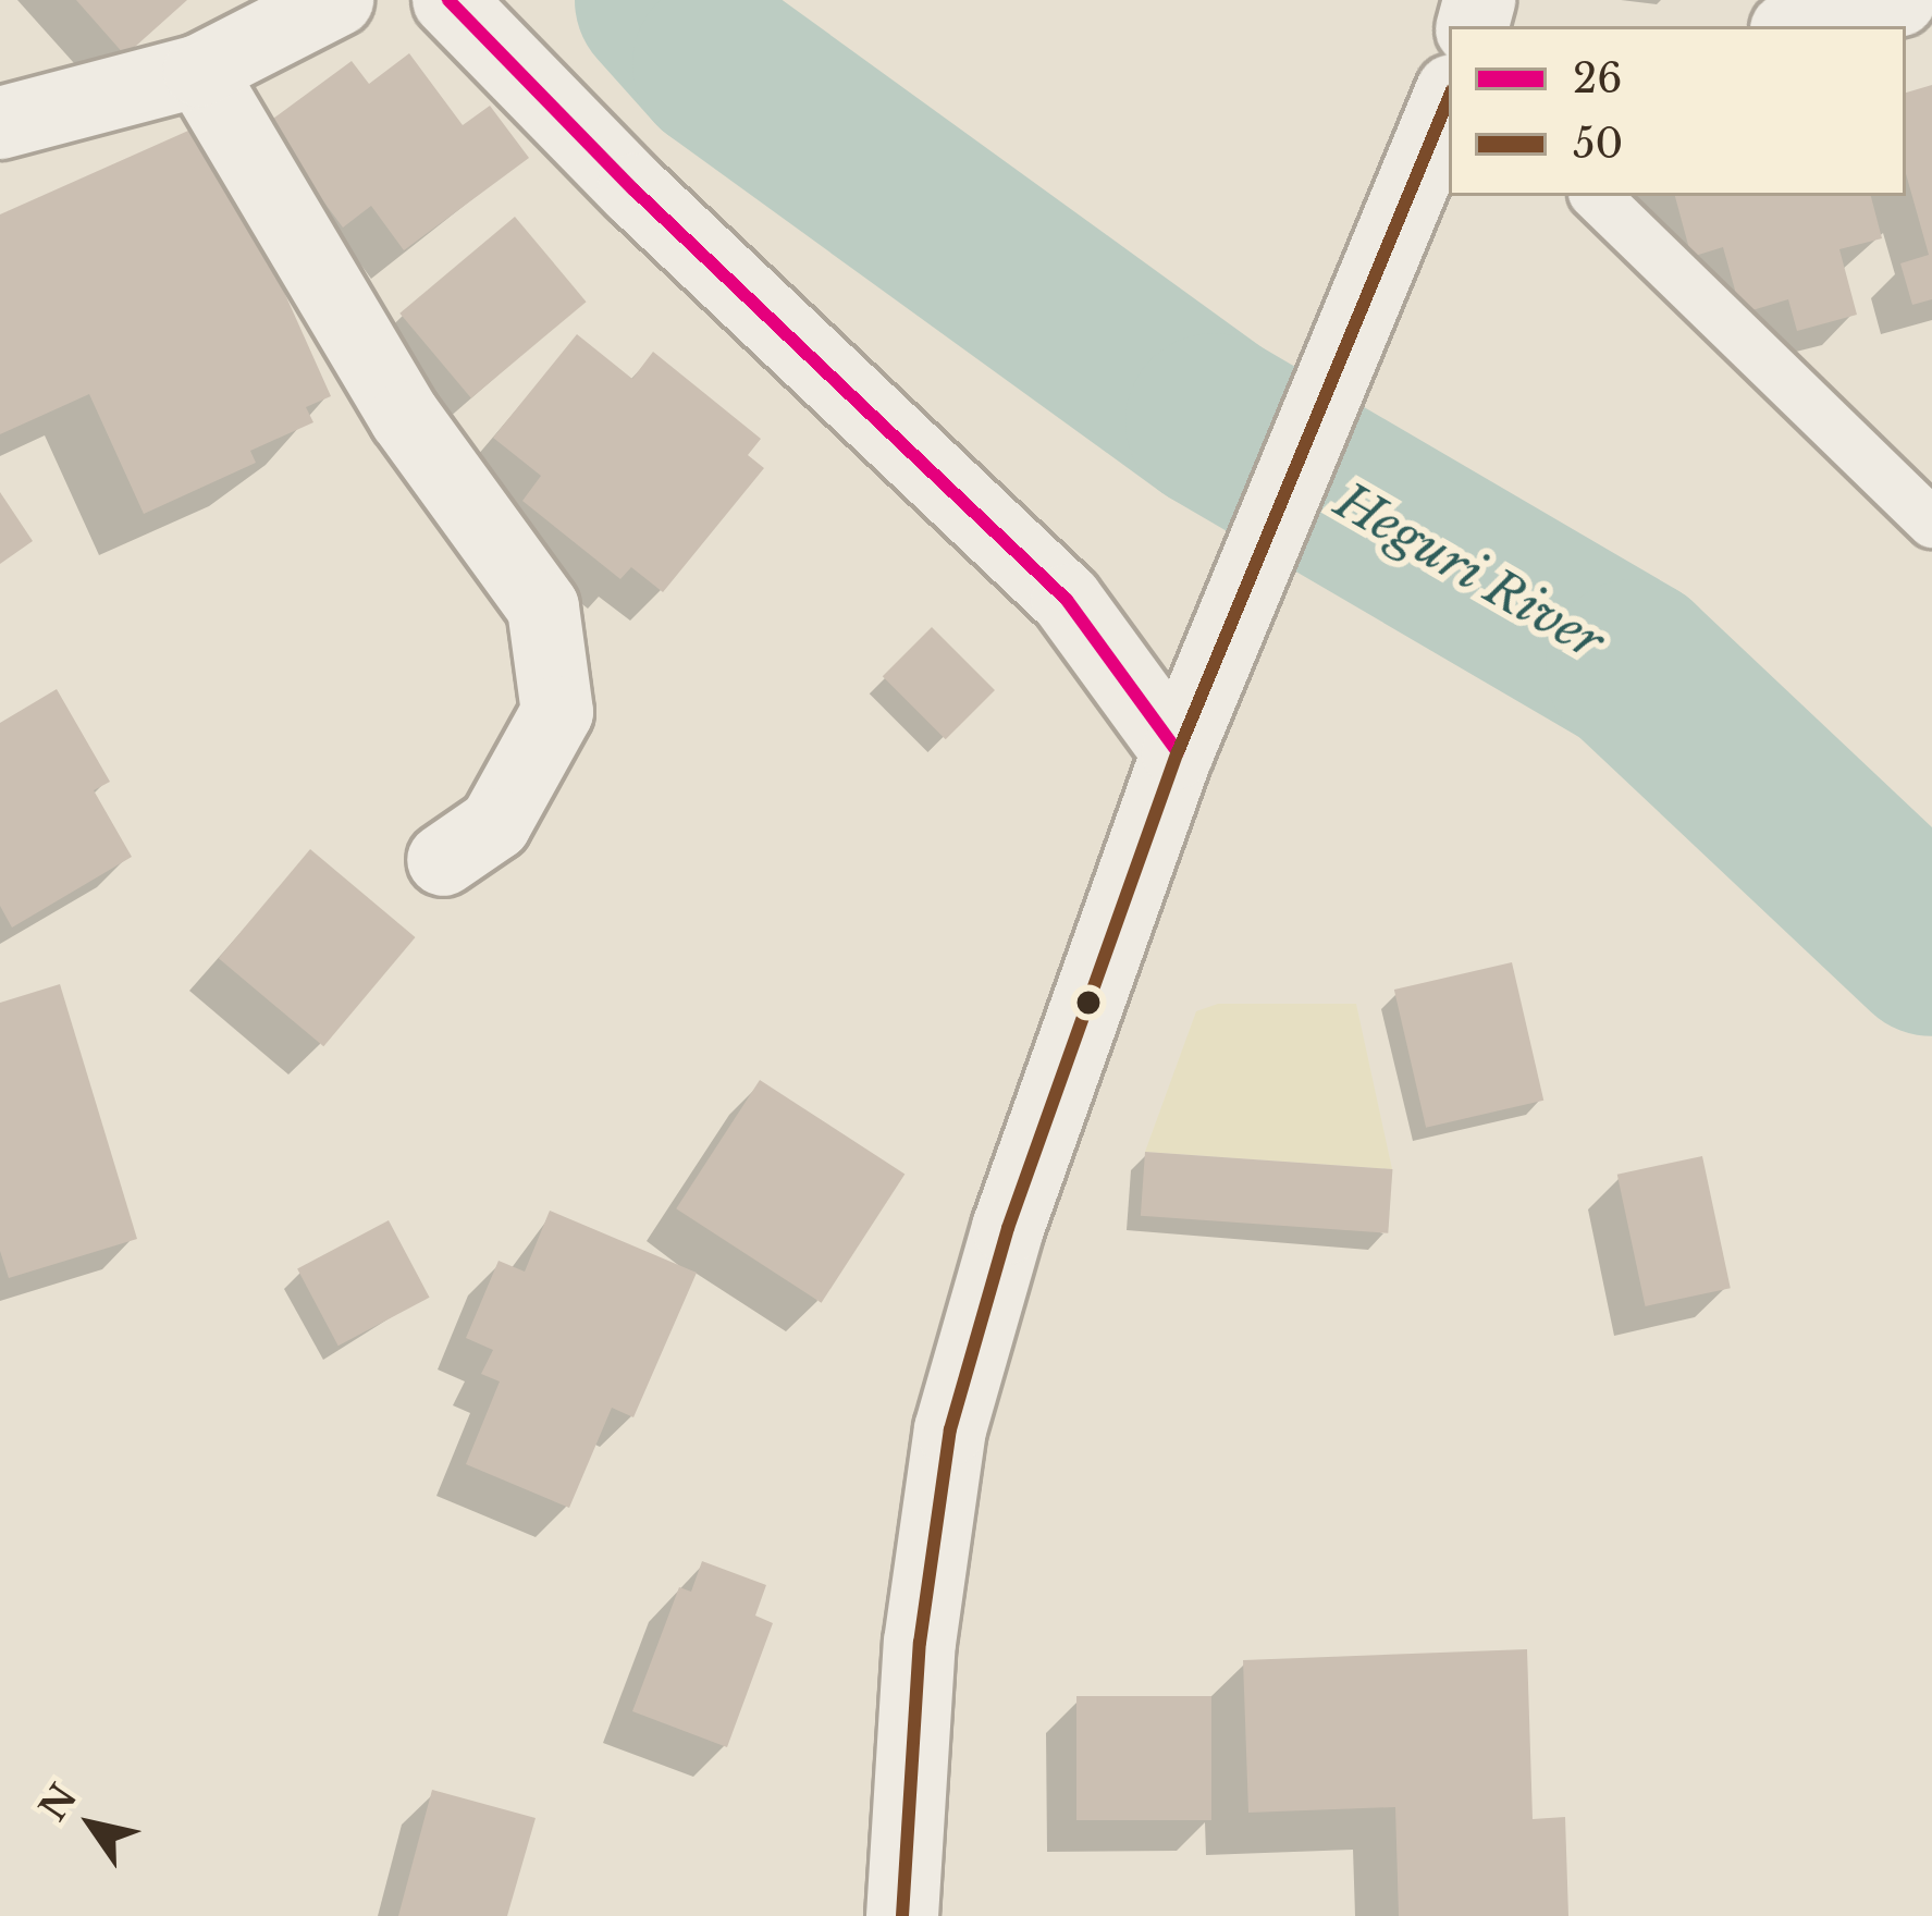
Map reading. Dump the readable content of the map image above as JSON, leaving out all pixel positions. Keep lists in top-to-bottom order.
{
  "water": ["Heguri River"],
  "lines": ["transit line 26", "transit line 50"],
  "legend": ["26", "50"],
  "north": "top left"
}
